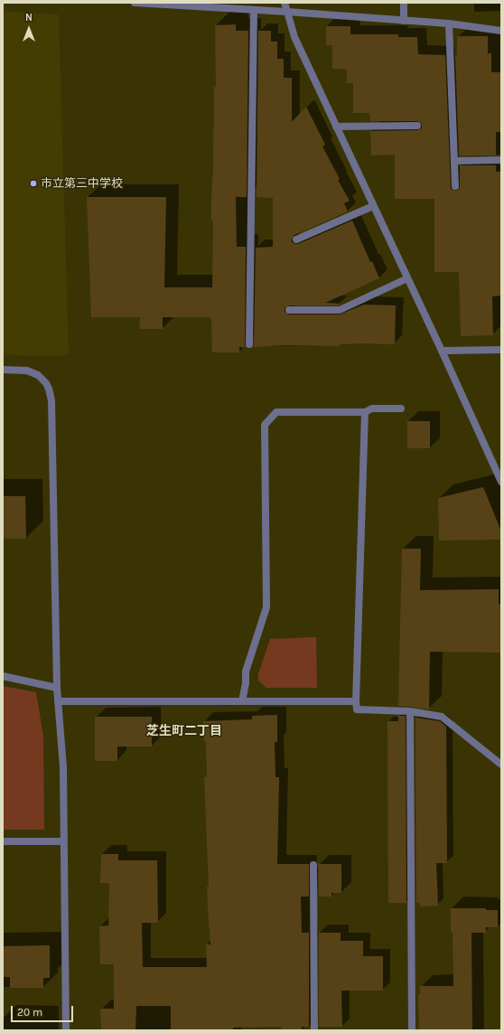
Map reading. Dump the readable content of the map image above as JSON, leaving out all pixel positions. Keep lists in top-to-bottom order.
{
  "districts": ["芝生町二丁目"],
  "places": ["市立第三中学校"],
  "scale_bar": "20 m",
  "north": "top"
}
